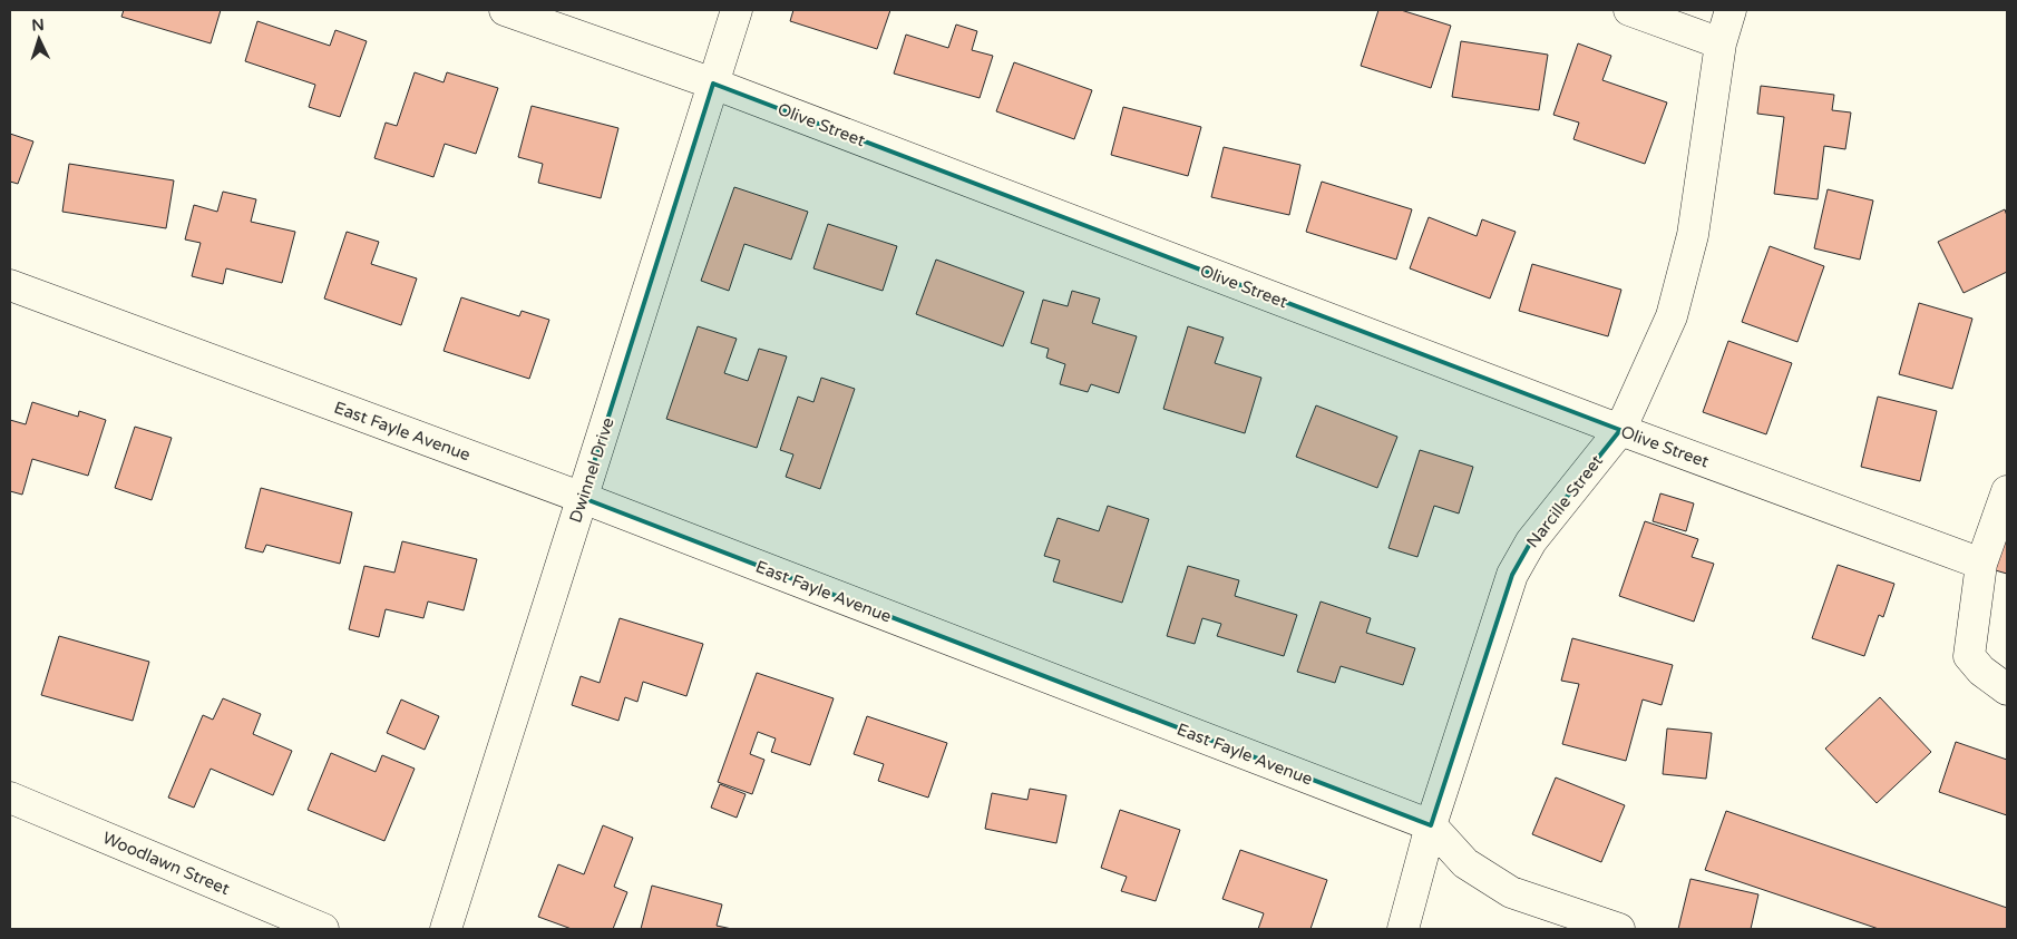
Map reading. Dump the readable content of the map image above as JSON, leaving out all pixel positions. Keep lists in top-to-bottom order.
{
  "streets": {
    "street": [
      "Olive Street",
      "East Fayle Avenue",
      "Dwinnel Drive",
      "Narcille Street",
      "Woodlawn Street"
    ]
  },
  "crossings": [
    ["Olive Street", "Dwinnel Drive"],
    ["Olive Street", "Narcille Street"],
    ["East Fayle Avenue", "Dwinnel Drive"],
    ["East Fayle Avenue", "Narcille Street"]
  ],
  "north": "top"
}
